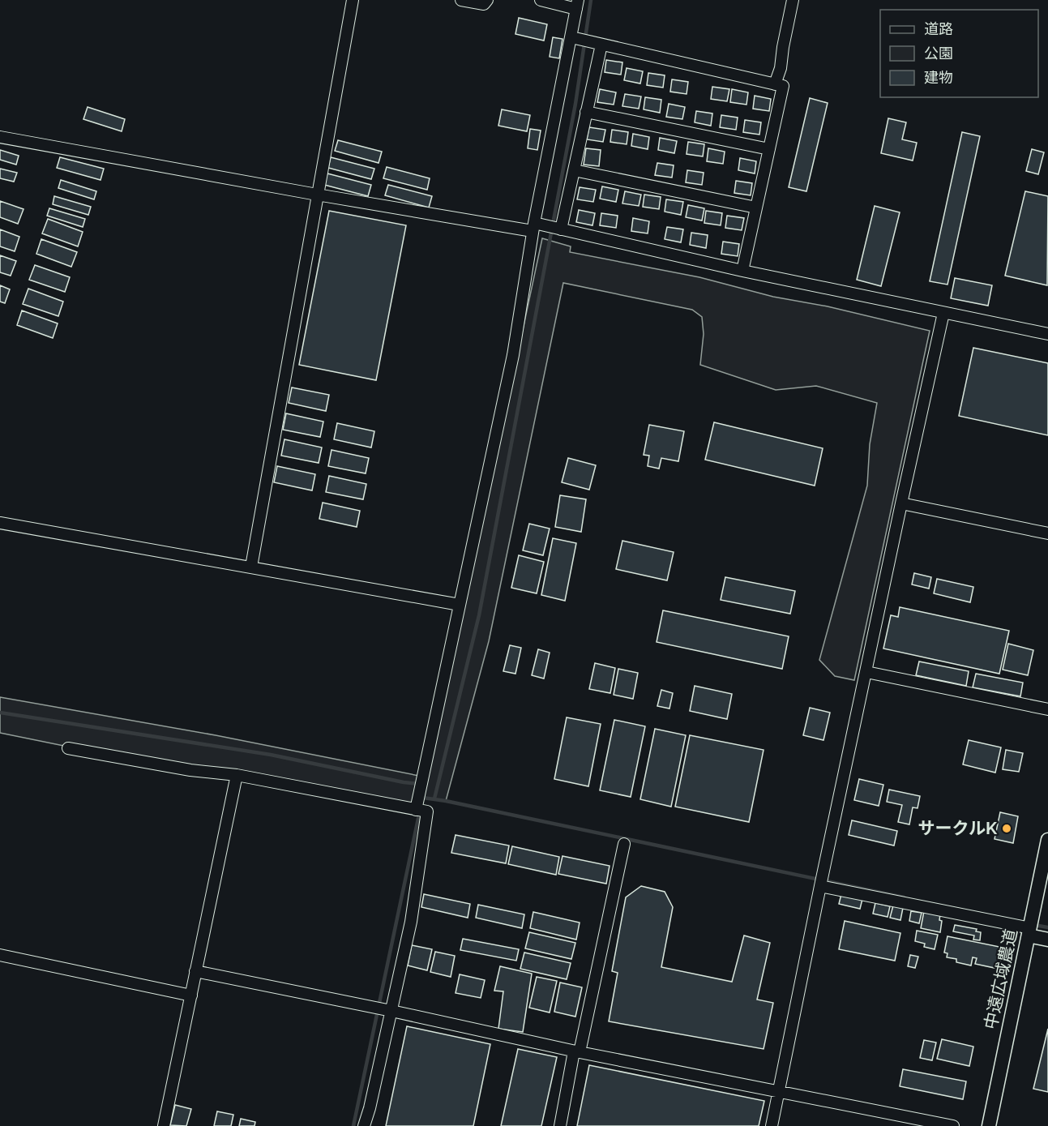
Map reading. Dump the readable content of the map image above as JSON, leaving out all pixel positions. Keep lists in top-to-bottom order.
{
  "streets": {
    "street": ["中遠広域農道"]
  },
  "places": ["サークルK"],
  "legend": ["道路", "公園", "建物"]
}
